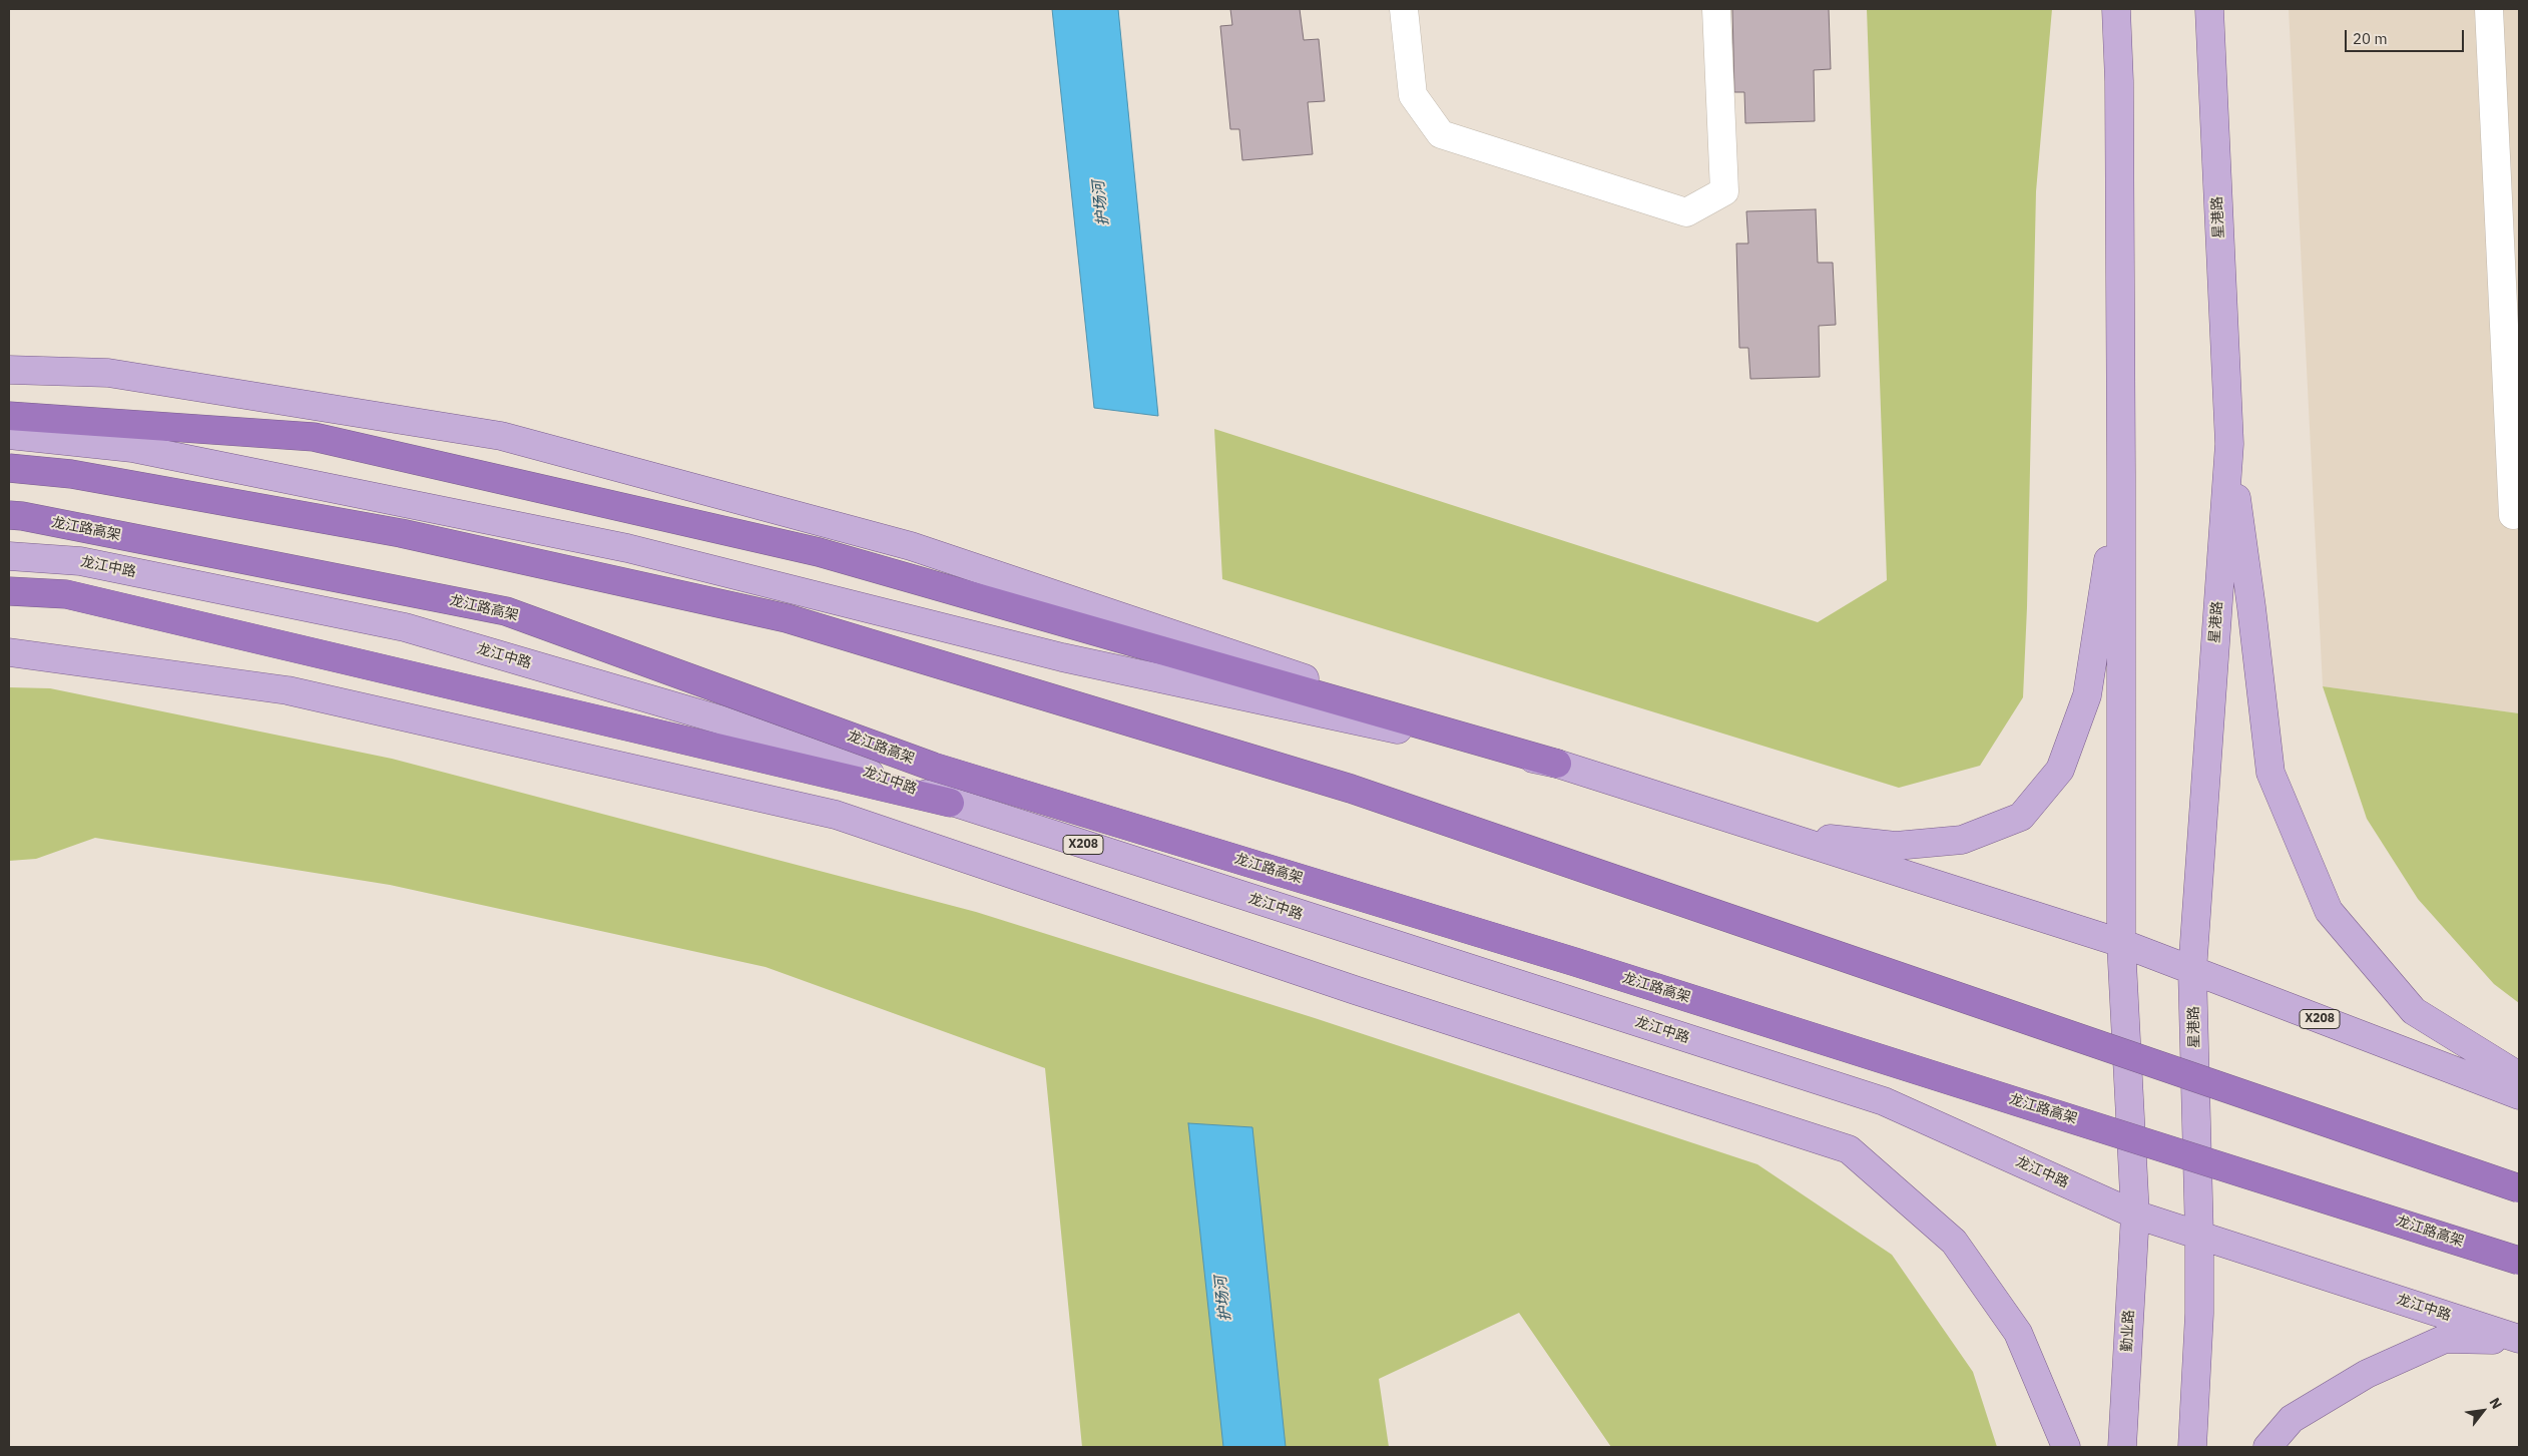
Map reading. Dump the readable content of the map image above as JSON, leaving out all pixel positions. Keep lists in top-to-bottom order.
{
  "streets": {
    "highway": ["龙江路高架"],
    "main road": [
      "星港路",
      "龙江中路",
      "X208",
      "勤业路"
    ]
  },
  "crossings": [
    ["星港路", "龙江中路"],
    ["星港路", "X208"],
    ["龙江中路", "勤业路"]
  ],
  "water": ["护场河"],
  "scale_bar": "20 m",
  "north": "top right"
}
